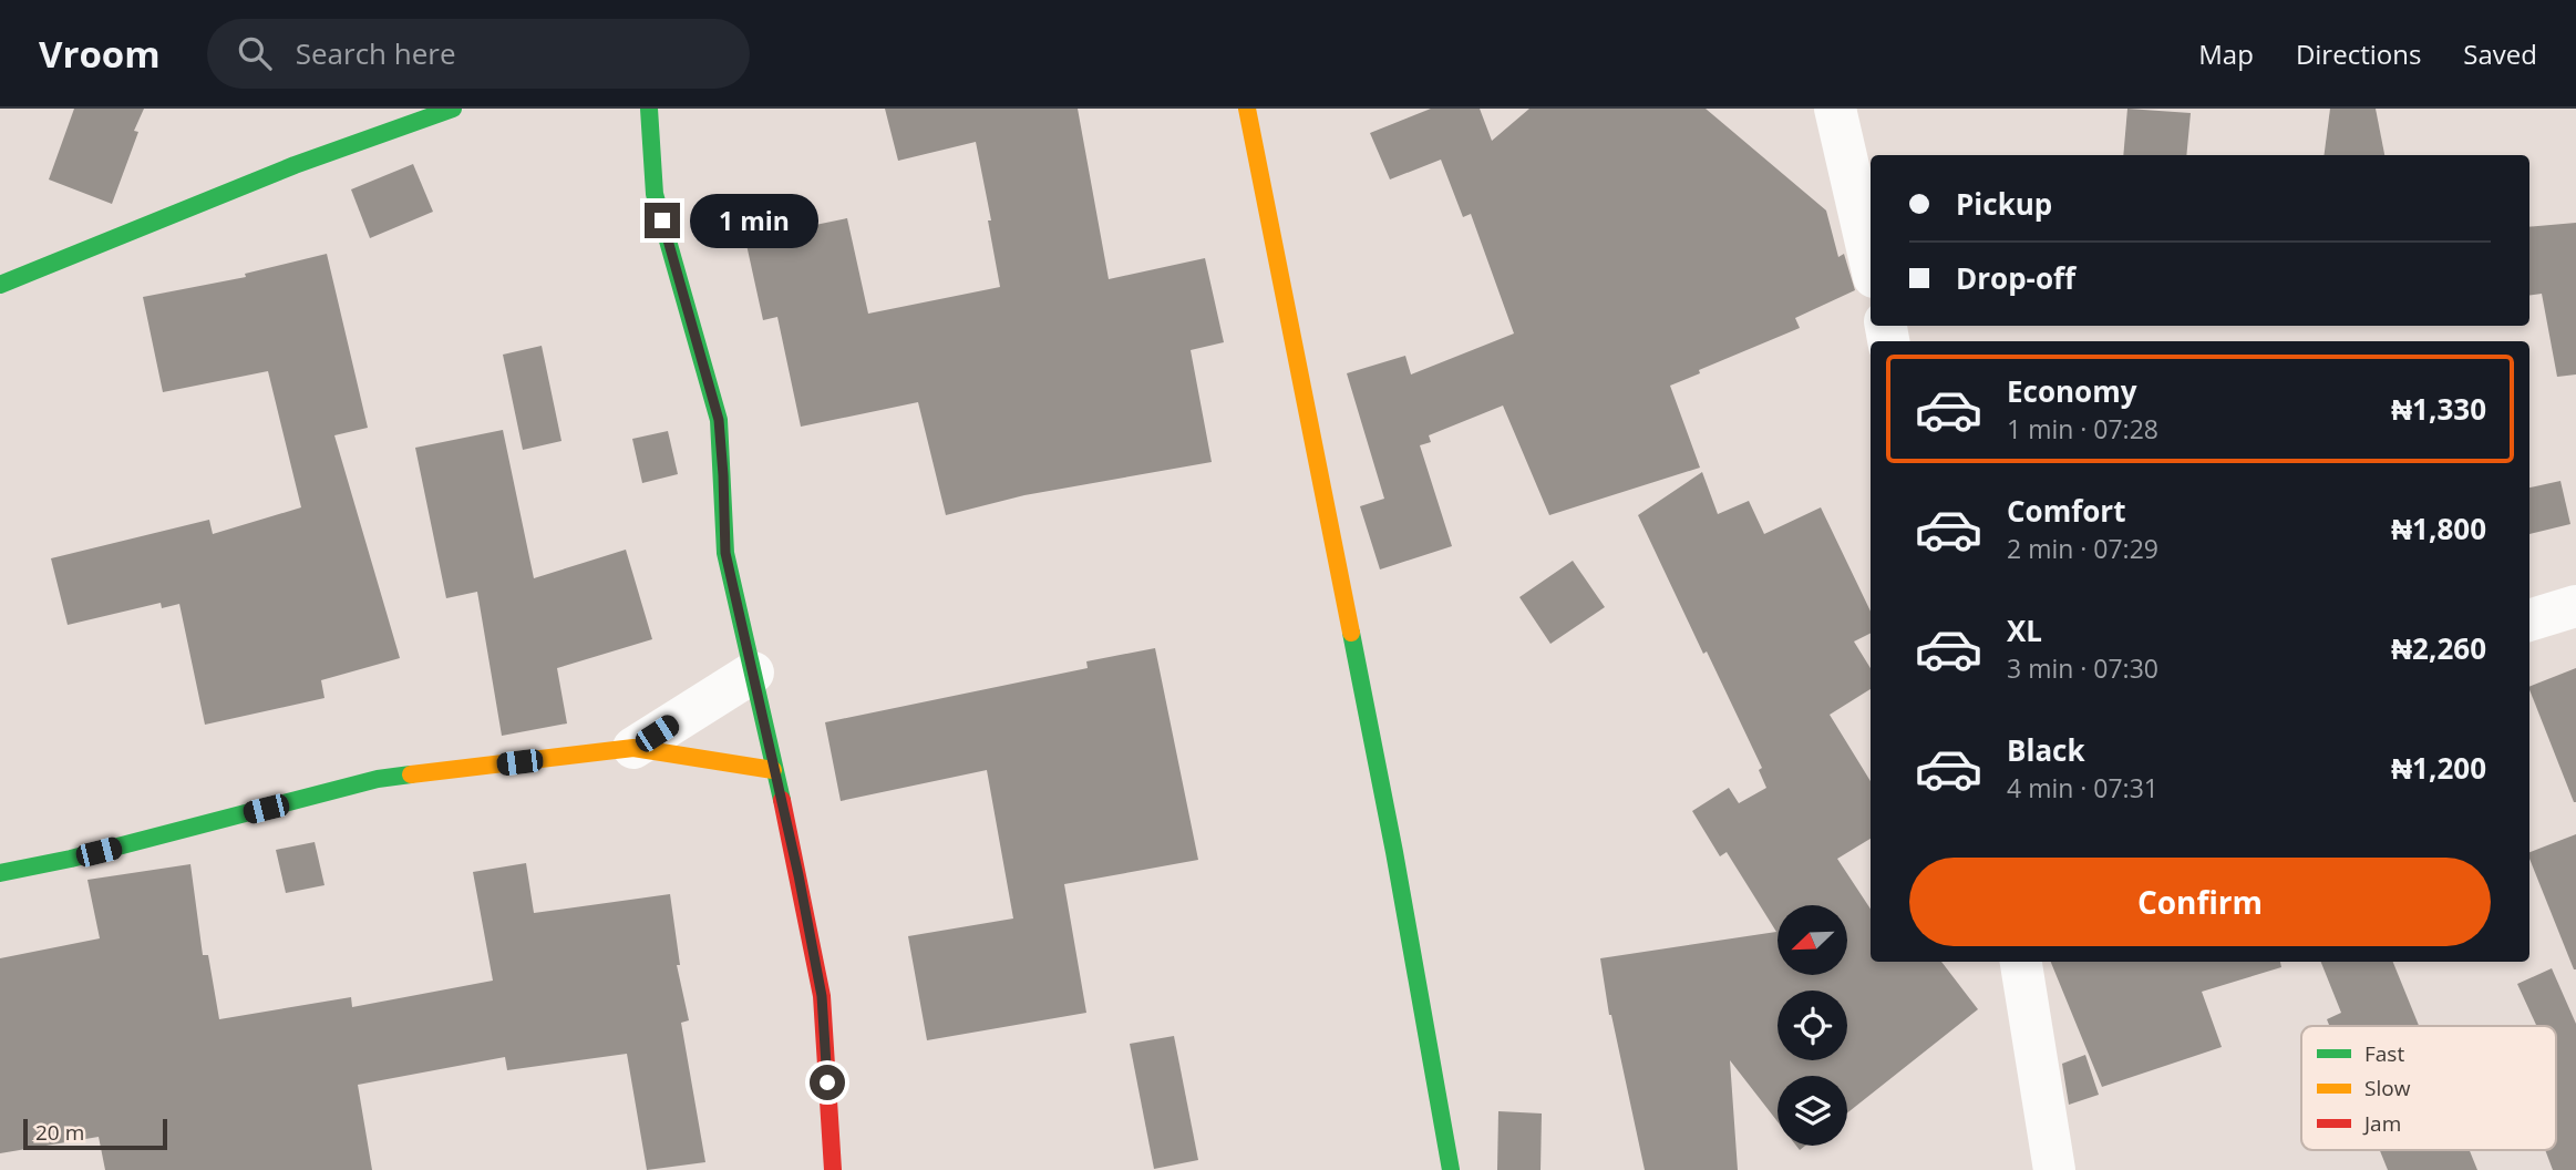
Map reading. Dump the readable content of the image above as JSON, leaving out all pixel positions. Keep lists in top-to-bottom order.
{
  "legend": ["Fast", "Slow", "Jam"],
  "scale_bar": "20 m",
  "north": "bottom left",
  "page": {
    "header": "Vroom",
    "search": "Search here",
    "nav": ["Map", "Directions", "Saved"],
    "banner": ["Pickup", "Drop-off"],
    "bubble": "1 min",
    "list": [
      {
        "name": "Economy",
        "note": "1 min · 07:28",
        "value": "₦1,330"
      },
      {
        "name": "Comfort",
        "note": "2 min · 07:29",
        "value": "₦1,800"
      },
      {
        "name": "XL",
        "note": "3 min · 07:30",
        "value": "₦2,260"
      },
      {
        "name": "Black",
        "note": "4 min · 07:31",
        "value": "₦1,200"
      }
    ],
    "buttons": "Confirm",
    "scale": "20 m"
  }
}
